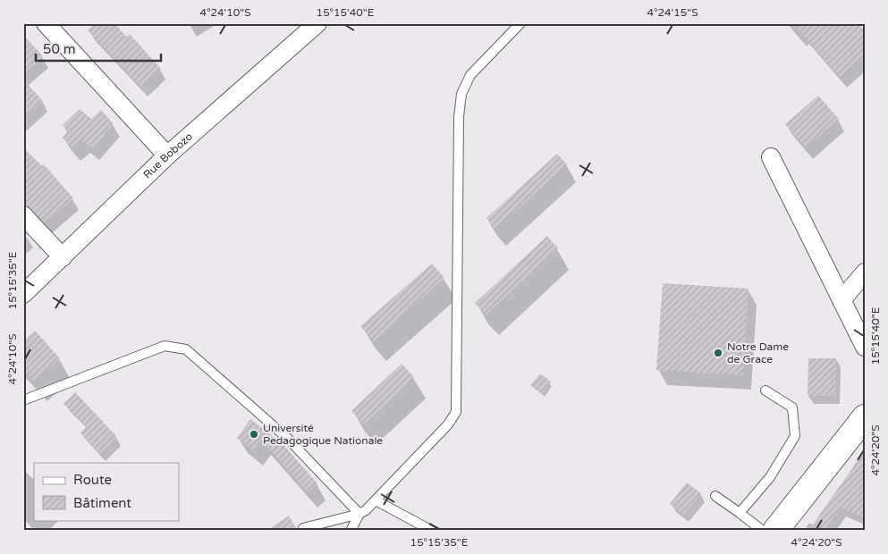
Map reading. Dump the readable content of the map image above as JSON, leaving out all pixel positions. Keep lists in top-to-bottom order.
{
  "streets": {
    "street": ["Rue Bobozo"]
  },
  "places": ["Notre Dame de Grace", "Université Pedagogique Nationale"],
  "legend": ["Route", "Bâtiment"],
  "scale_bar": "50 m",
  "coordinates": [
    "4°24'10\"S",
    "15°15'40\"E",
    "4°24'15\"S",
    "15°15'35\"E",
    "4°24'20\"S"
  ]
}
